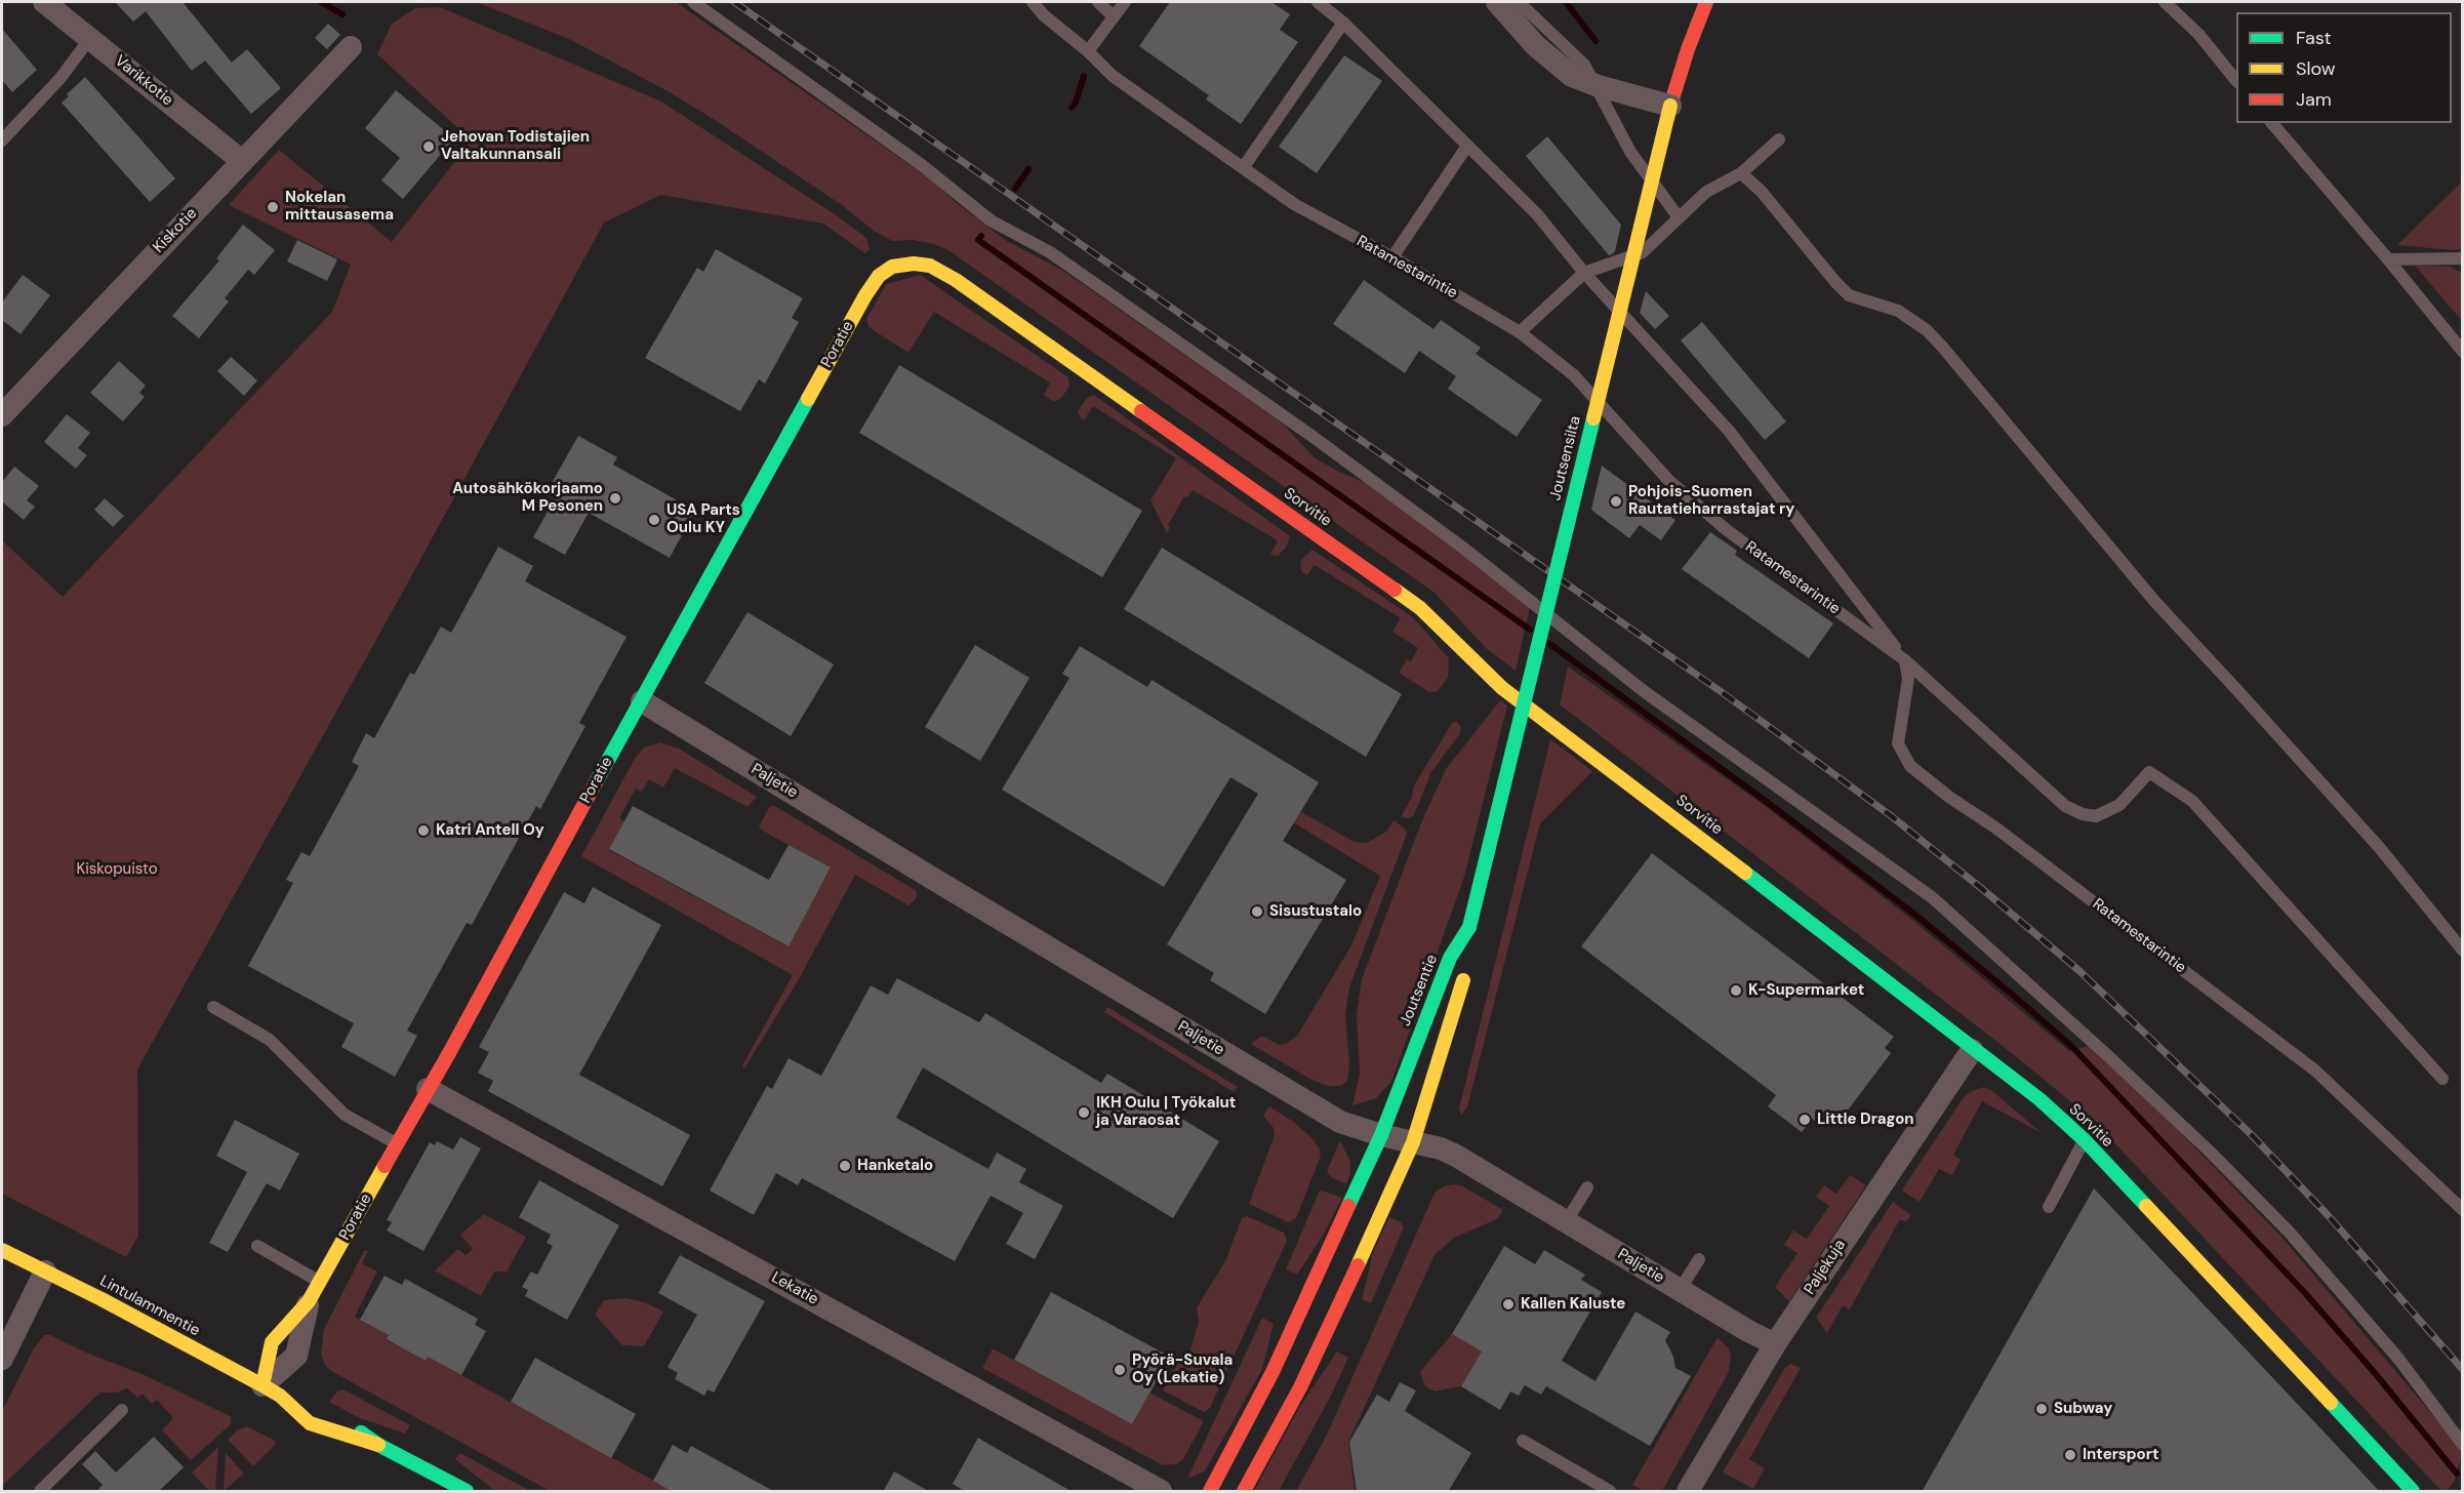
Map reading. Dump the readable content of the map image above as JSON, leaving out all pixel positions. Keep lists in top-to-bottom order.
{
  "streets": {
    "street": [
      "Varikkotie",
      "Kiskotie",
      "Poratie",
      "Joutsensilta",
      "Sorvitie",
      "Paljetie",
      "Joutsentie",
      "Paljekuja",
      "Lekatie",
      "Lintulammentie"
    ],
    "lane": ["Ratamestarintie"]
  },
  "crossings": [
    ["Varikkotie", "Kiskotie"],
    ["Poratie", "Sorvitie"],
    ["Poratie", "Paljetie"],
    ["Poratie", "Lekatie"],
    ["Poratie", "Lintulammentie"],
    ["Joutsensilta", "Joutsentie"],
    ["Sorvitie", "Paljekuja"],
    ["Paljetie", "Joutsentie"],
    ["Paljetie", "Paljekuja"]
  ],
  "parks": ["Kiskopuisto"],
  "places": [
    "Jehovan Todistajien Valtakunnansali",
    "Nokelan mittausasema",
    "Autosähkökorjaamo M Pesonen",
    "Pohjois-Suomen Rautatieharrastajat ry",
    "USA Parts Oulu KY",
    "Katri Antell Oy",
    "Sisustustalo",
    "K-Supermarket",
    "IKH Oulu | Työkalut ja Varaosat",
    "Little Dragon",
    "Hanketalo",
    "Kallen Kaluste",
    "Pyörä-Suvala Oy (Lekatie)",
    "Subway",
    "Intersport"
  ],
  "legend": ["Fast", "Slow", "Jam"]
}
